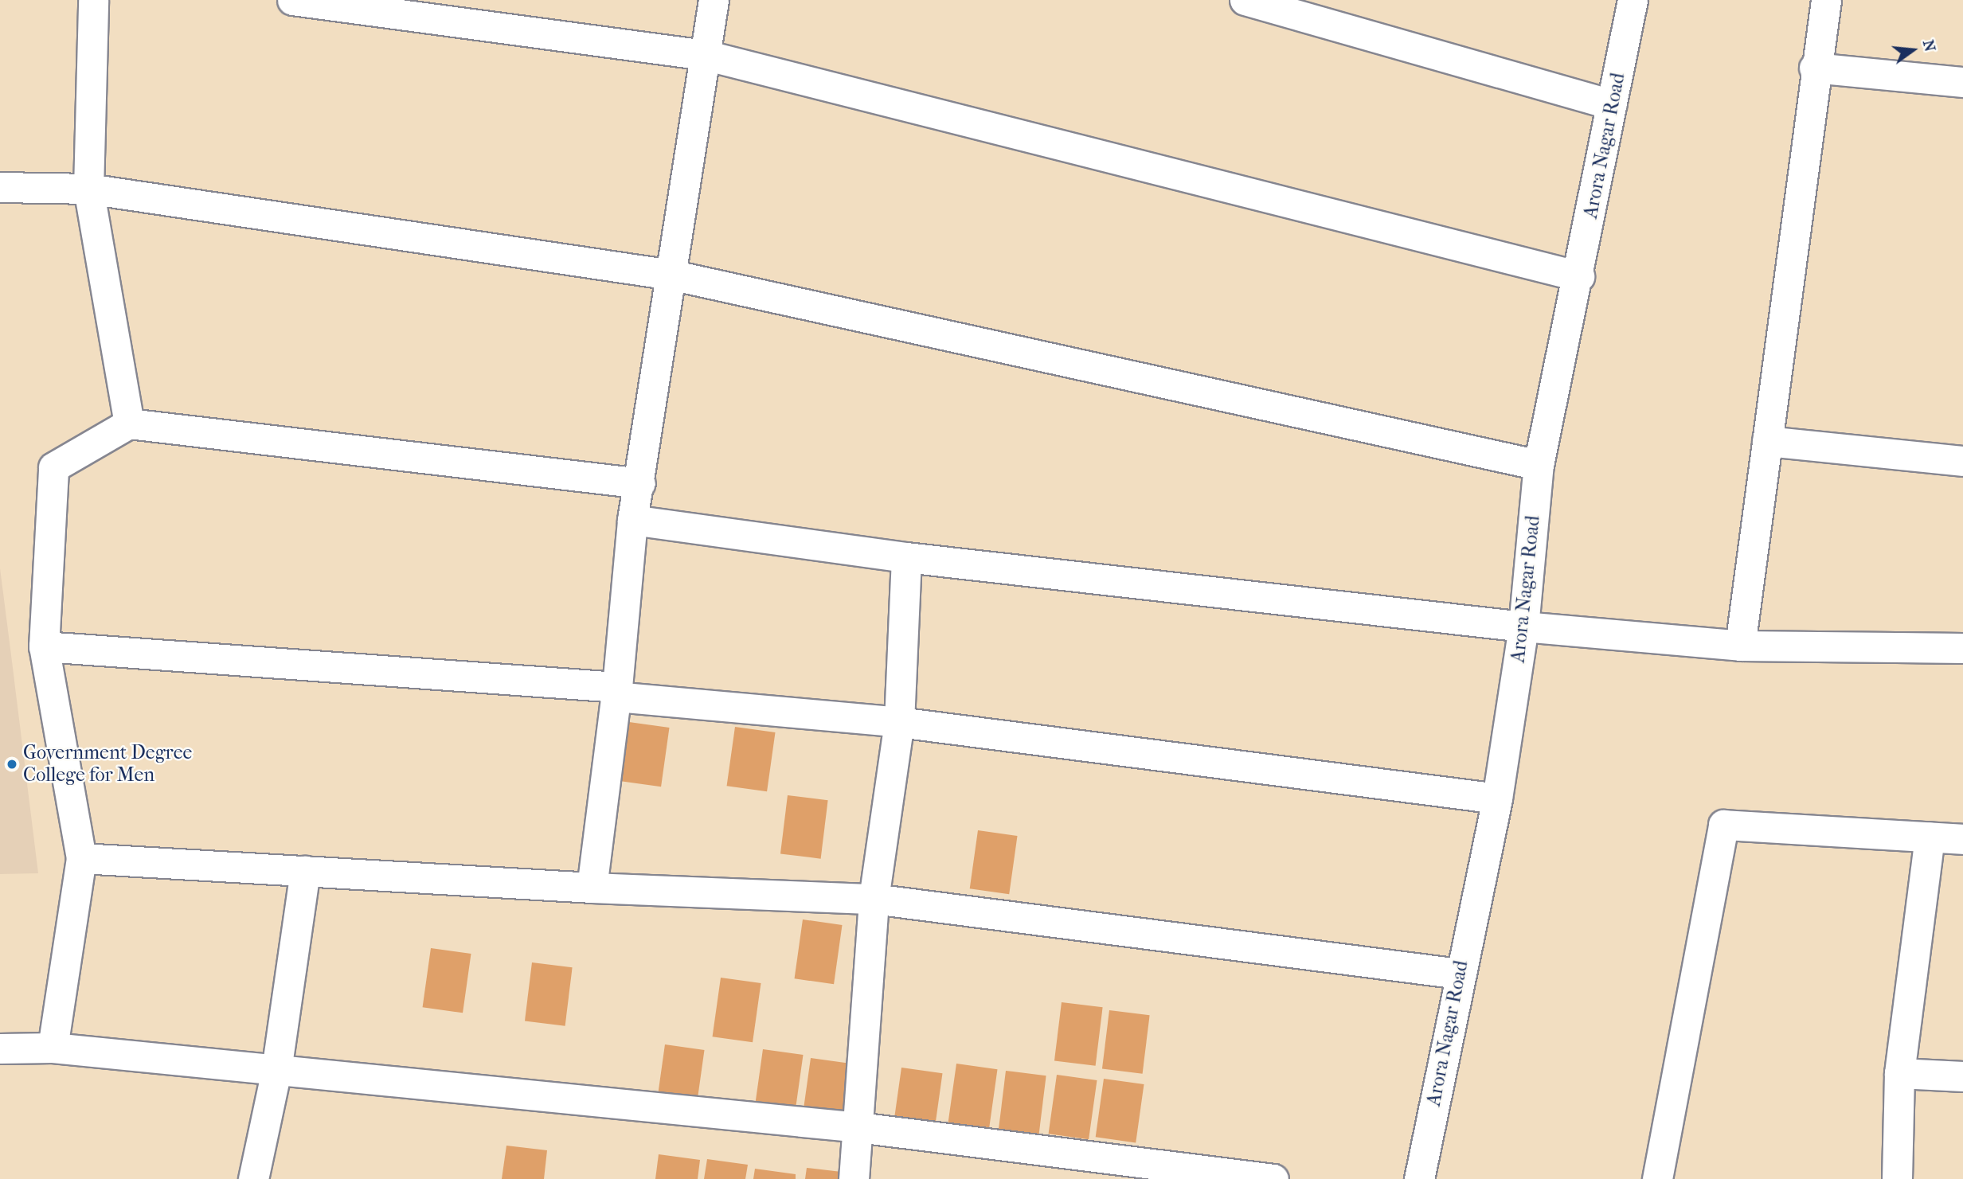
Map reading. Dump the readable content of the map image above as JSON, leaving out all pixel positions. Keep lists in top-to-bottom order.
{
  "streets": {
    "street": ["Arora Nagar Road"]
  },
  "places": ["Government Degree College for Men"],
  "north": "right"
}
